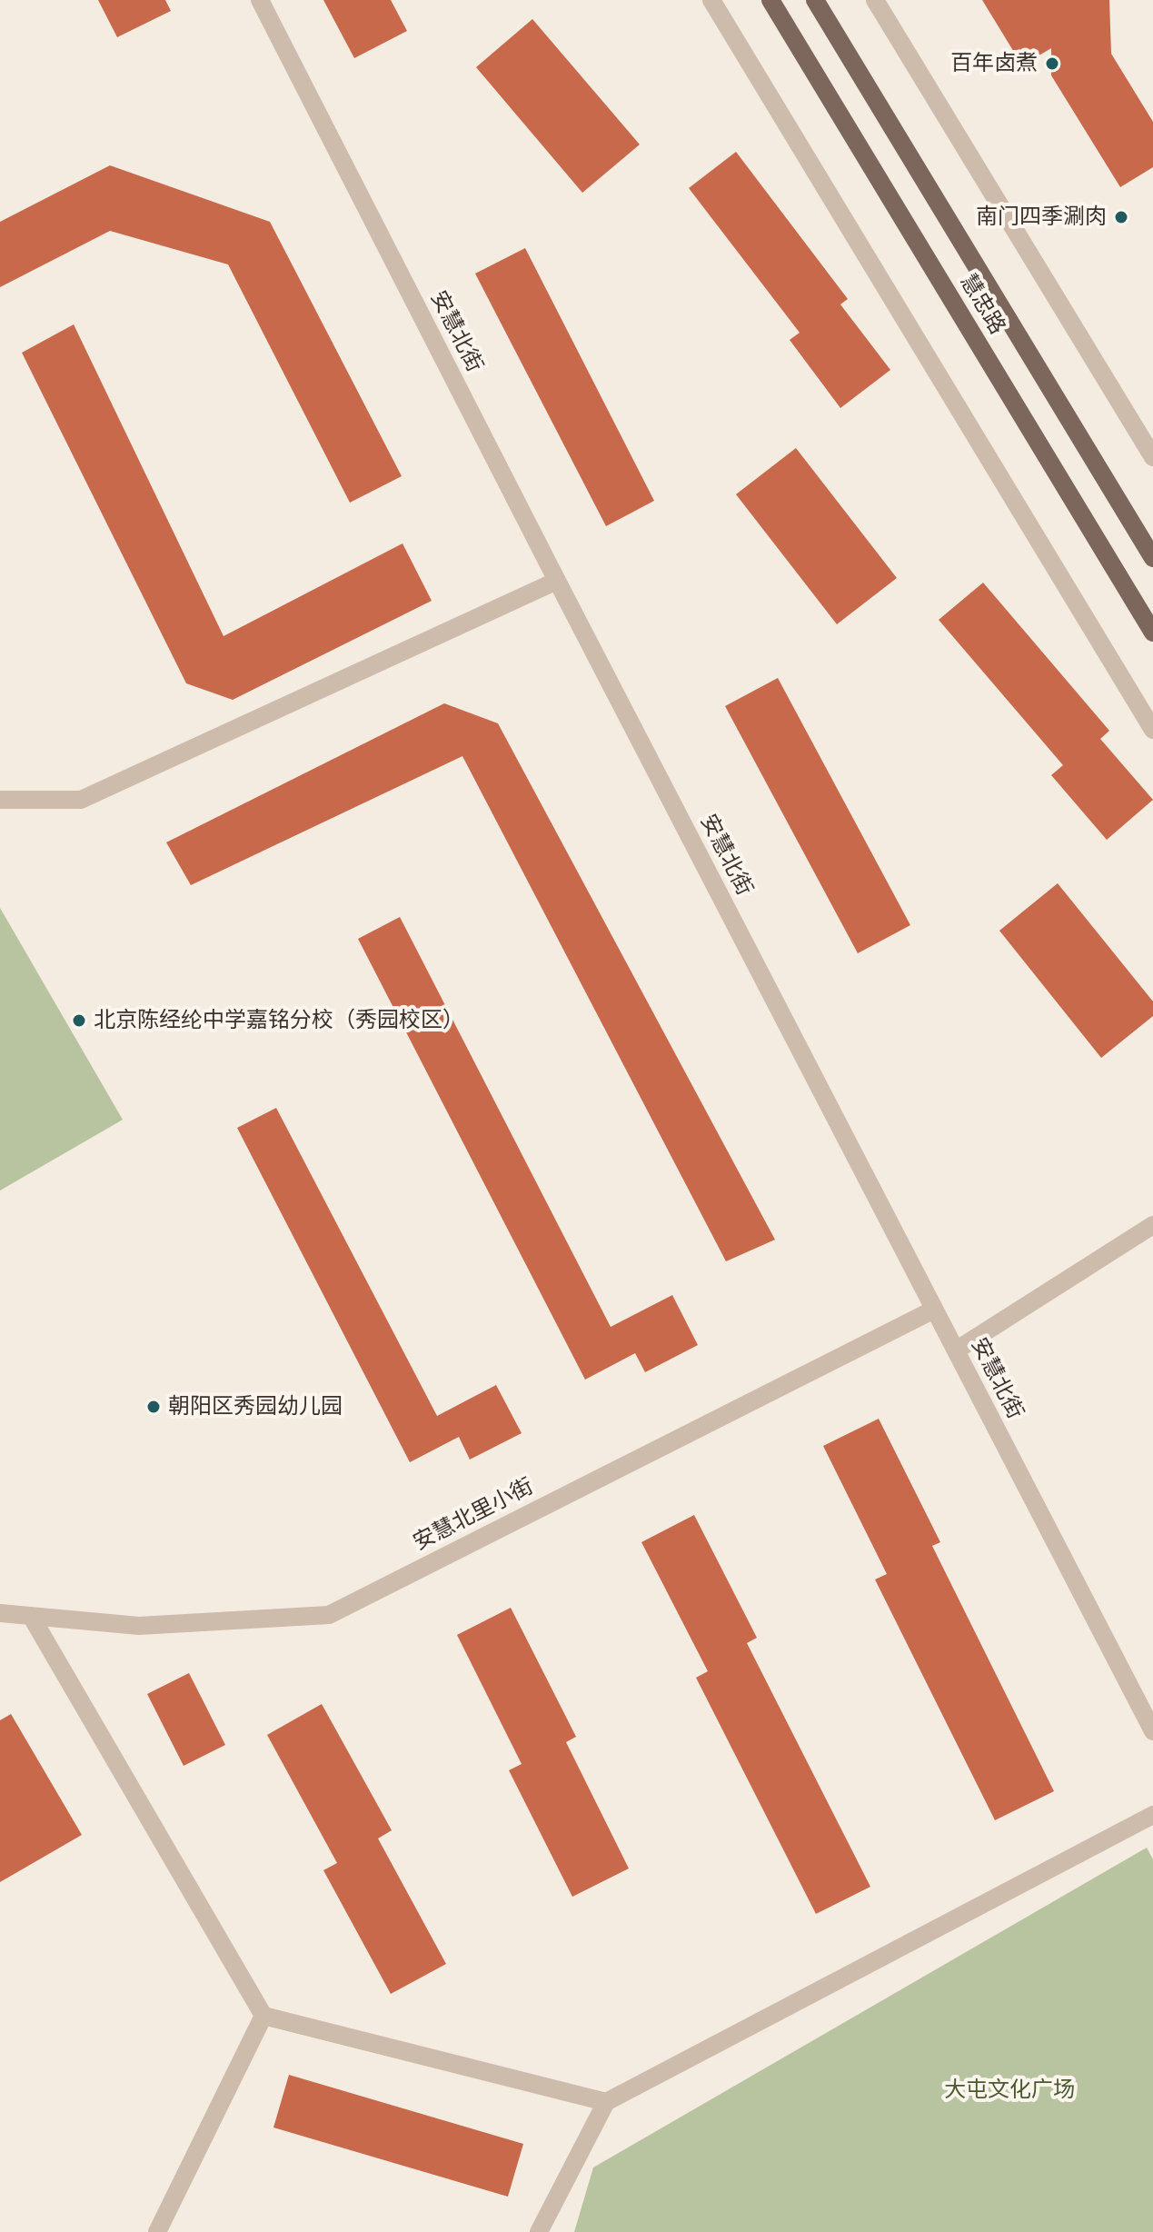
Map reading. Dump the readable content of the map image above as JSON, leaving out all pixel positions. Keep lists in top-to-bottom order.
{
  "streets": {
    "main road": ["慧忠路"],
    "street": ["安慧北街", "安慧北里小街"]
  },
  "crossings": [
    ["安慧北街", "安慧北里小街"]
  ],
  "parks": ["大屯文化广场"],
  "places": [
    "百年卤煮",
    "南门四季涮肉",
    "北京陈经纶中学嘉铭分校（秀园校区）",
    "朝阳区秀园幼儿园"
  ]
}
